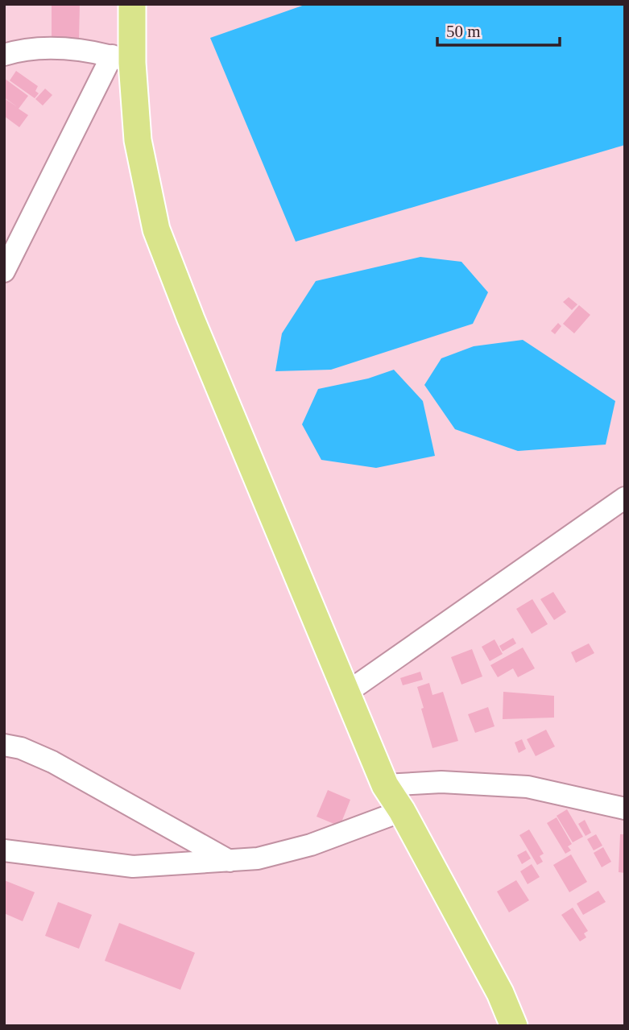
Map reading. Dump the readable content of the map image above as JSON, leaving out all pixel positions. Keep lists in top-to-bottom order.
{
  "scale_bar": "50 m"
}
